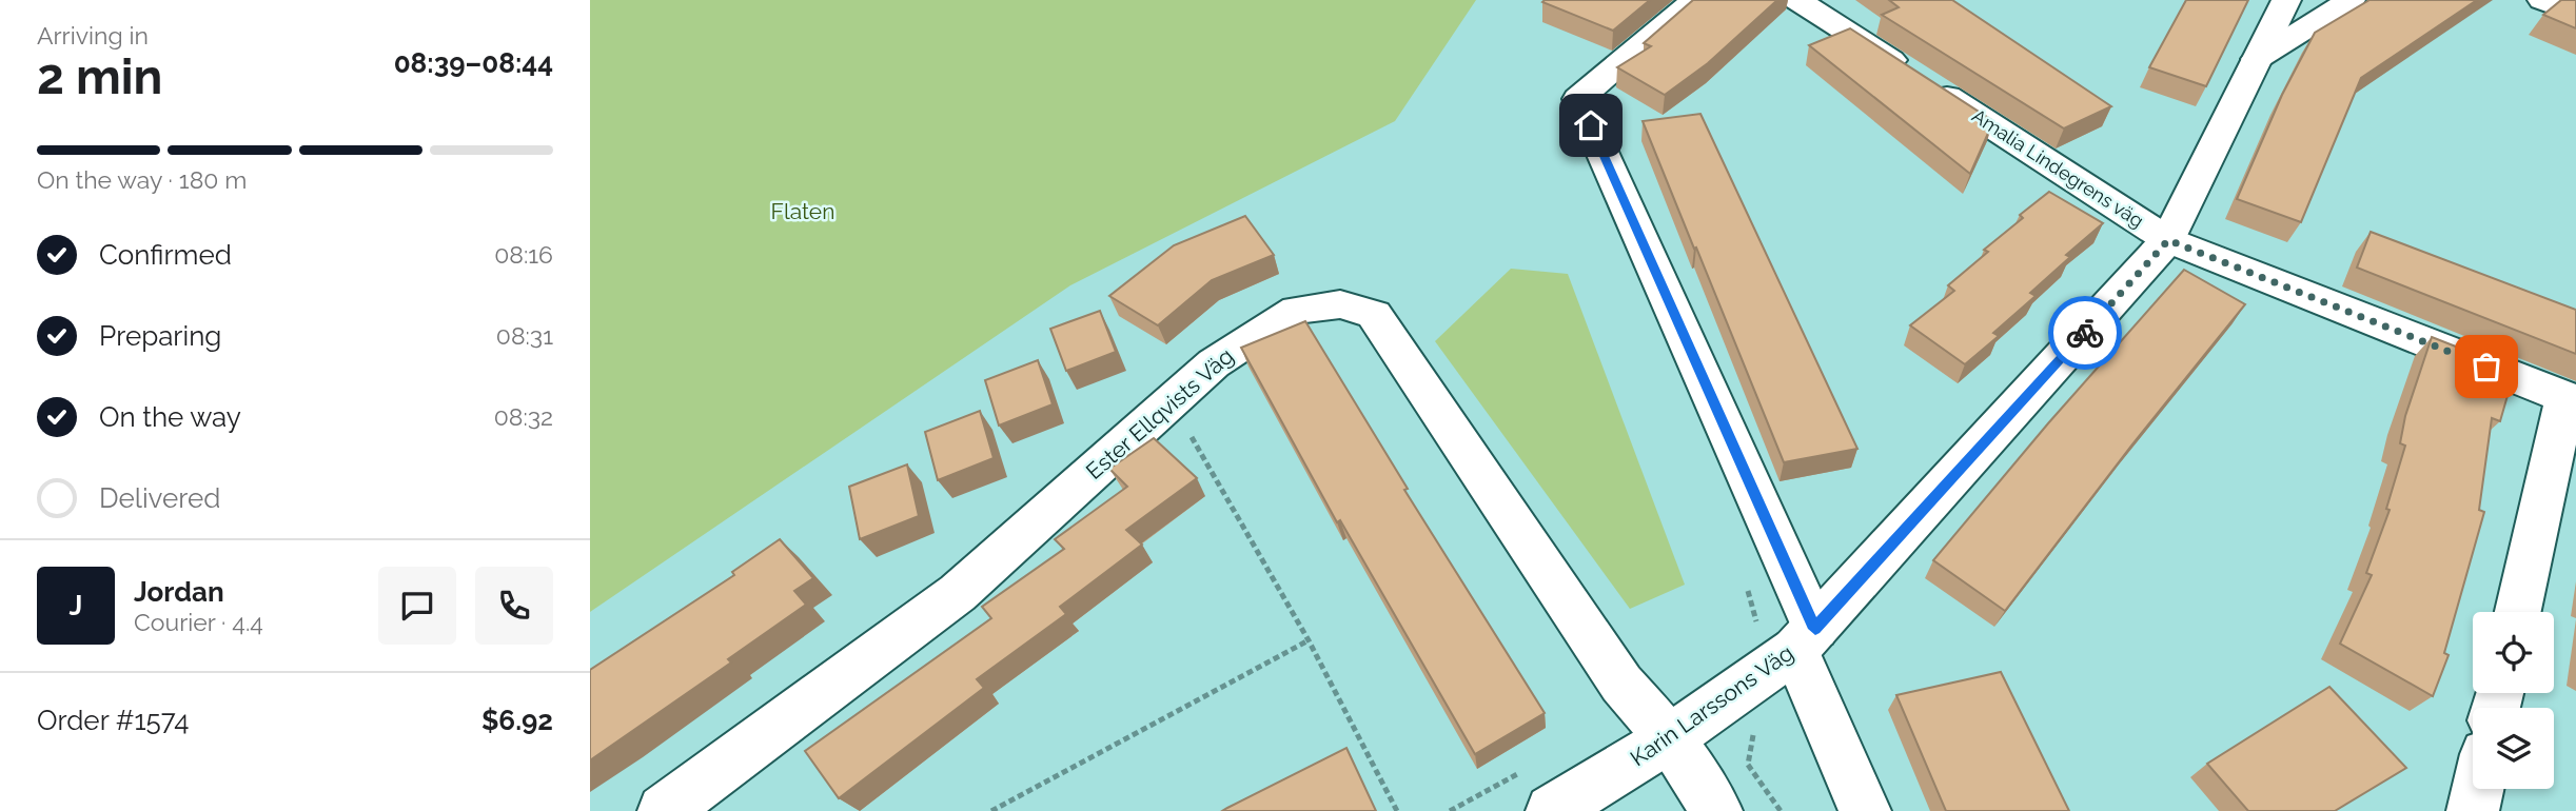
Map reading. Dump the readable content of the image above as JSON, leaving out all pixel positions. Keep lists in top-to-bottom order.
{
  "streets": {
    "street": ["Amalia Lindegrens väg", "Ester Ellqvists Väg", "Karin Larssons Väg"]
  },
  "crossings": [
    ["Amalia Lindegrens väg", "Karin Larssons Väg"],
    ["Ester Ellqvists Väg", "Karin Larssons Väg"]
  ],
  "parks": ["Flaten"],
  "page": {
    "heading": ["2 min", "Arriving in", "08:39–08:44"],
    "panel": [
      "Jordan",
      "Courier · 4.4",
      "Order #1574",
      "$6.92"
    ],
    "bar": "On the way · 180 m",
    "list": [
      ["Confirmed", "08:16"],
      ["Preparing", "08:31"],
      ["On the way", "08:32"],
      "Delivered"
    ],
    "round": "J"
  }
}
